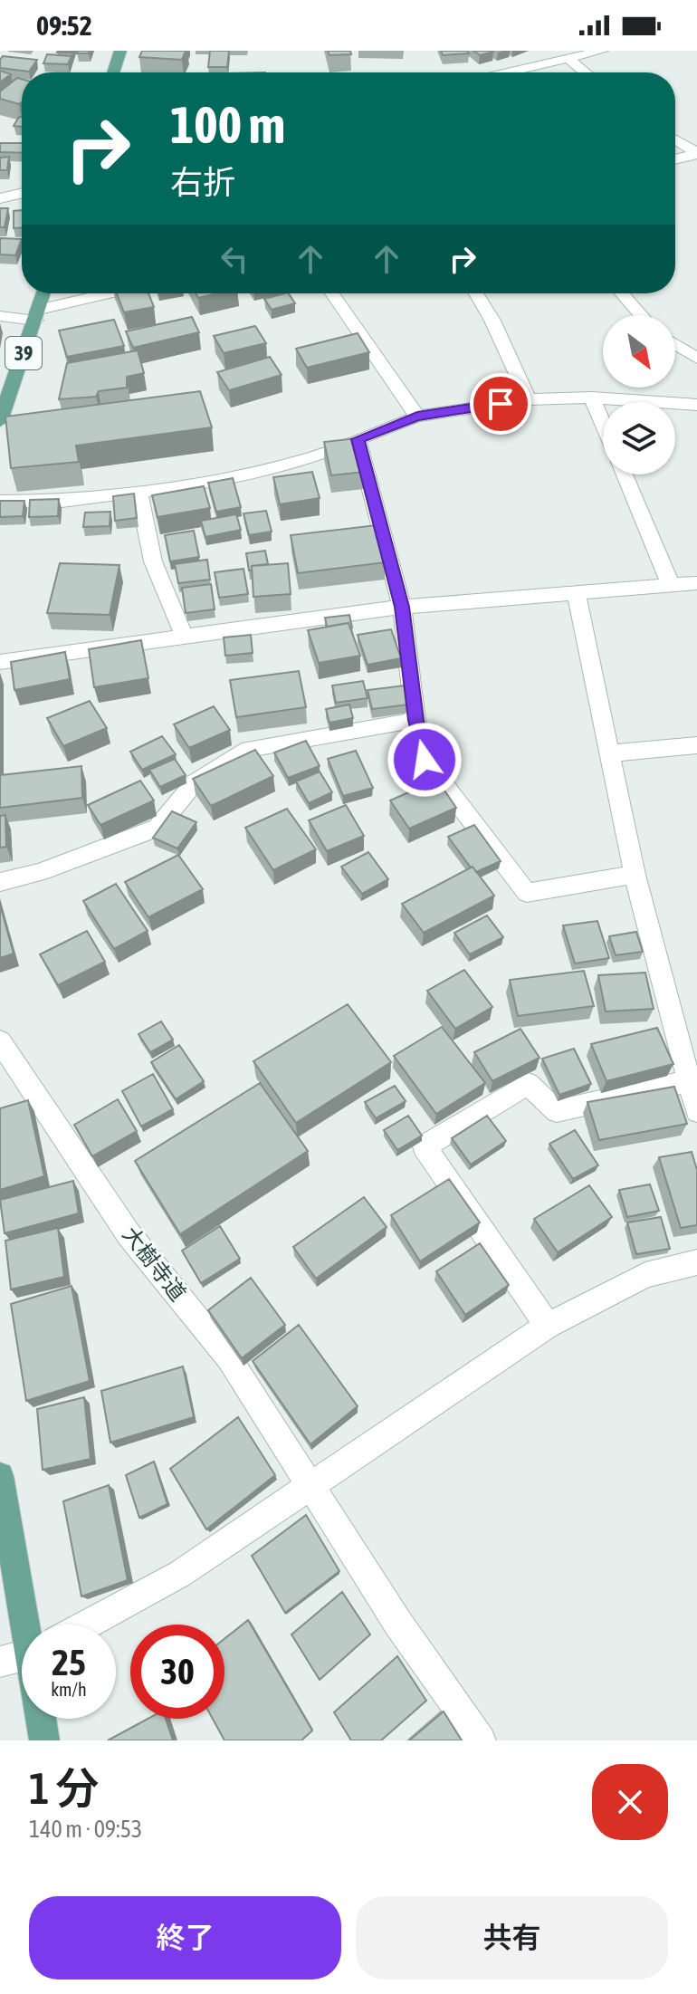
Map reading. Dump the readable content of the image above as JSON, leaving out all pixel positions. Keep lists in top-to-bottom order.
{
  "streets": {
    "main road": ["39"],
    "street": ["大樹寺道"]
  },
  "north": "bottom right",
  "page": {
    "status": "09:52",
    "turn": ["100 m", "右折"],
    "speed": "25 km/h",
    "limit": "30",
    "heading": ["1 分", "140 m · 09:53"],
    "buttons": ["終了", "共有"]
  }
}
